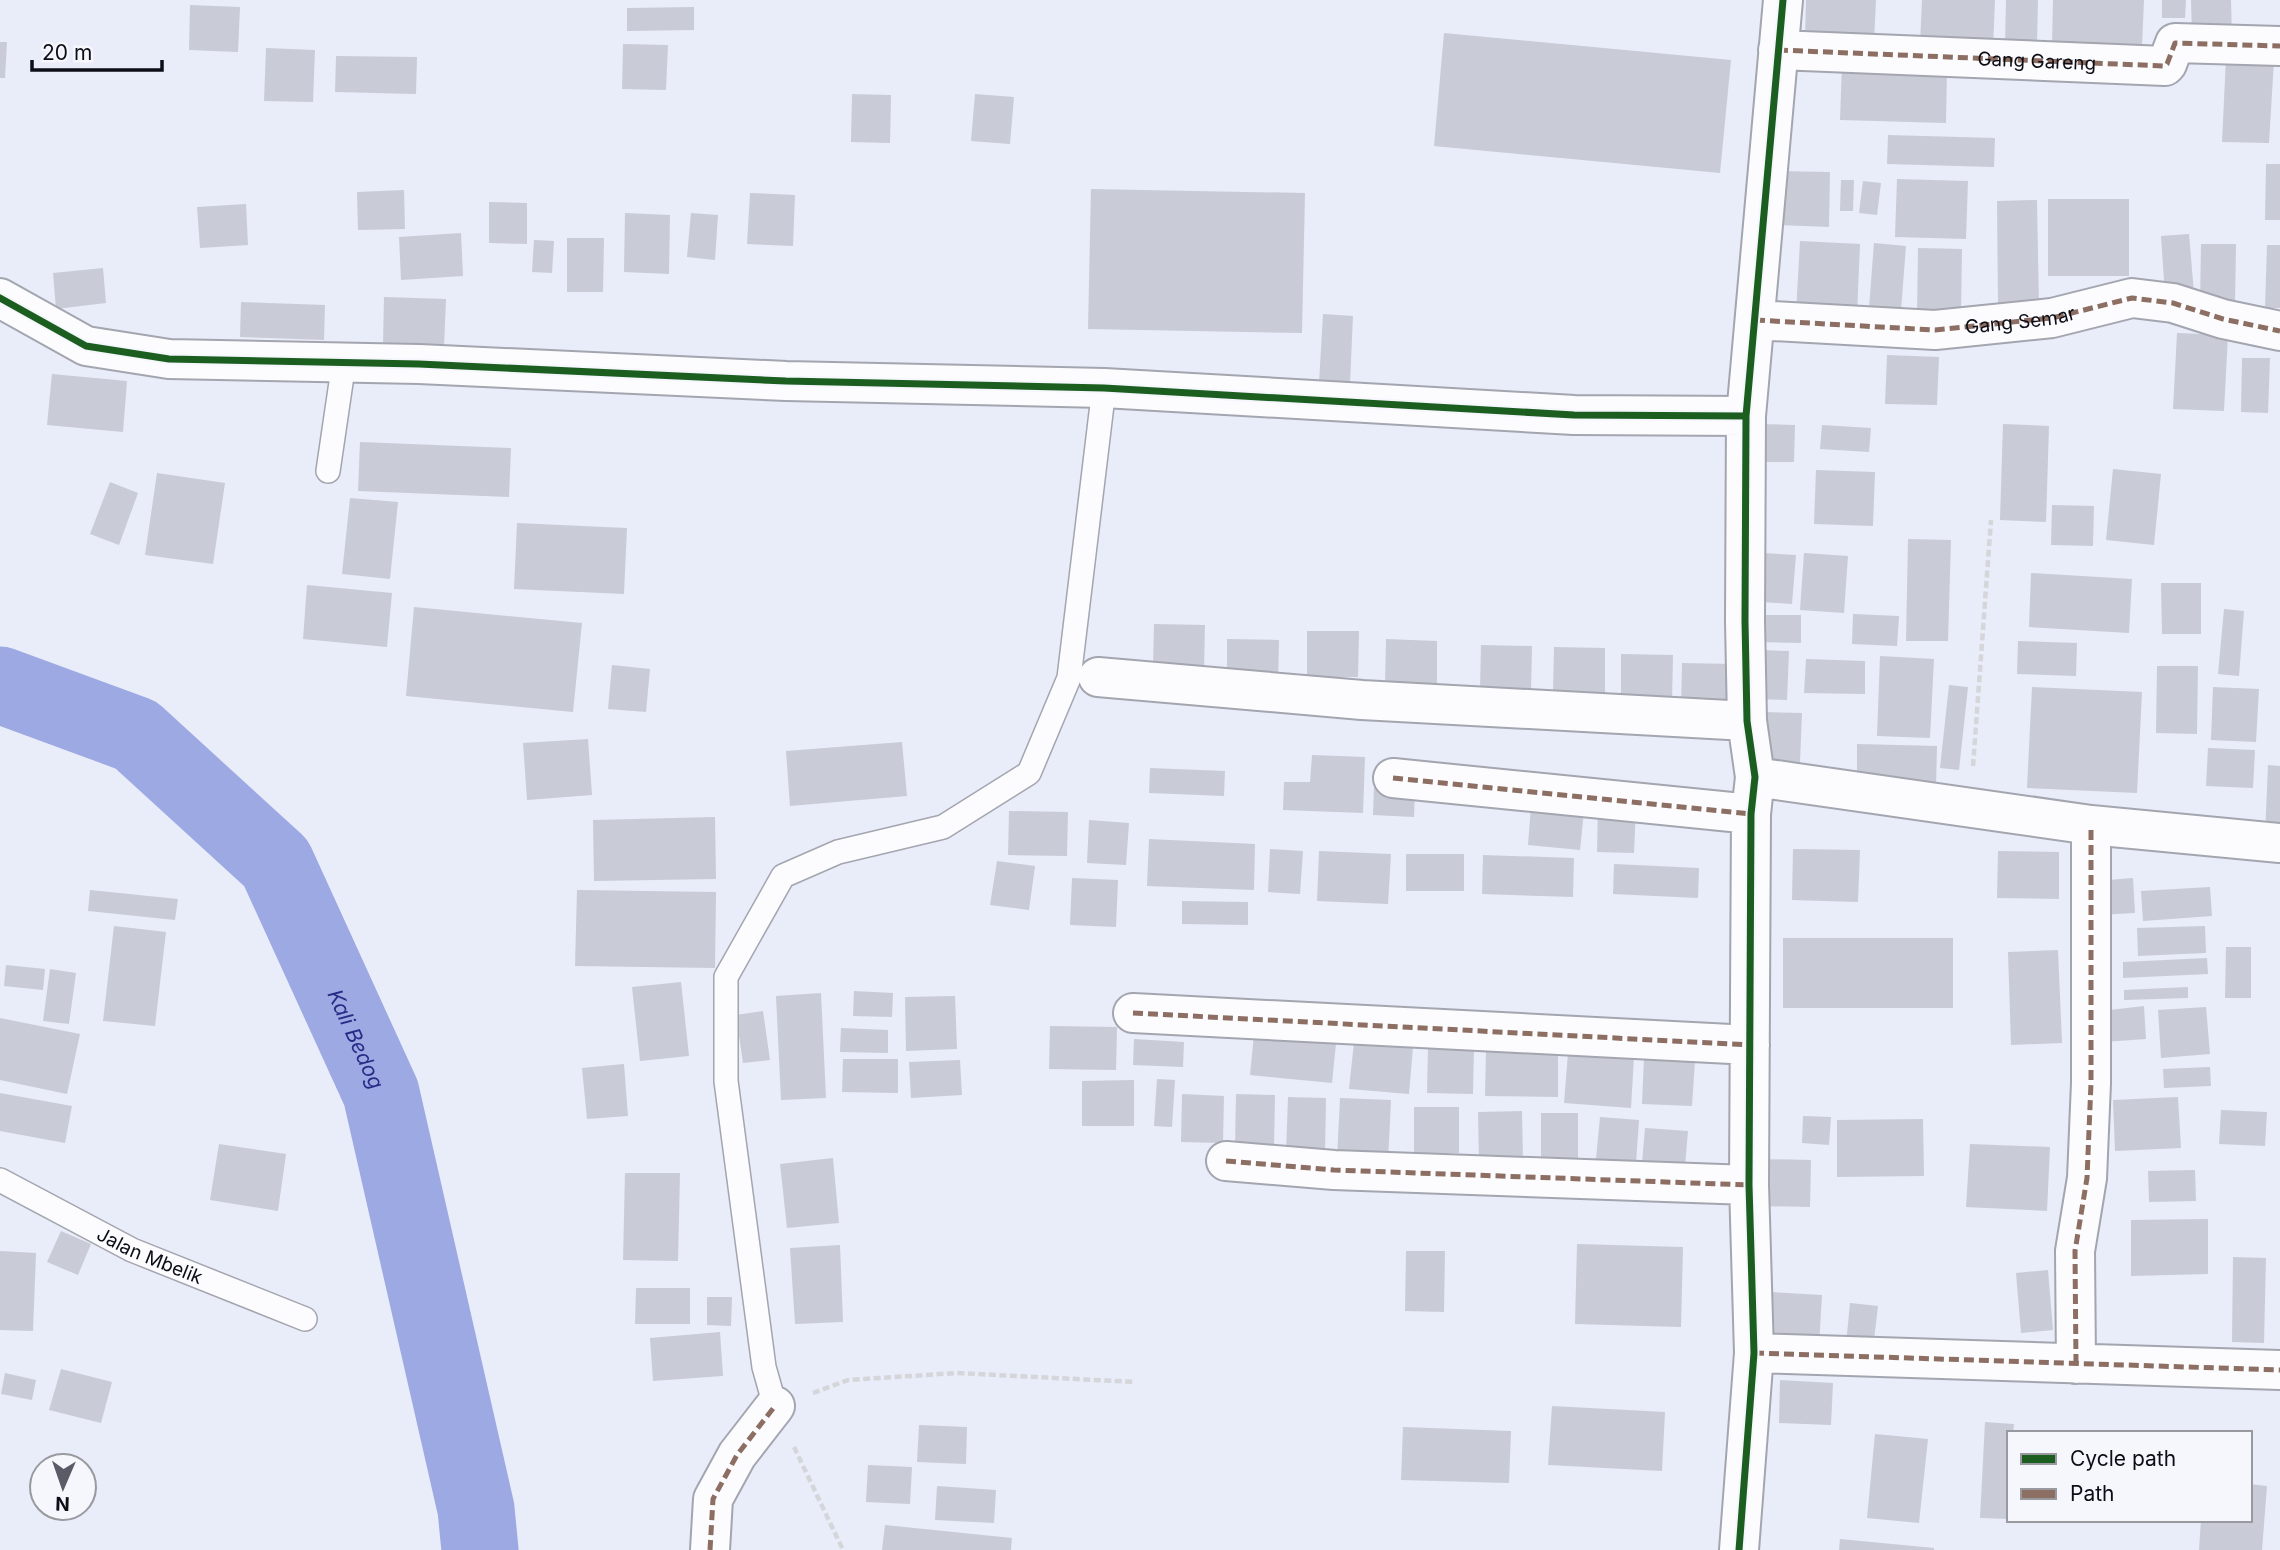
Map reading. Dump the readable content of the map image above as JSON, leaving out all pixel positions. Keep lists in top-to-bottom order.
{
  "streets": {
    "street": ["Gang Gareng", "Gang Semar"],
    "lane": ["Jalan Mbelik"]
  },
  "water": ["Kali Bedog"],
  "legend": ["Cycle path", "Path"],
  "scale_bar": "20 m",
  "north": "bottom"
}
